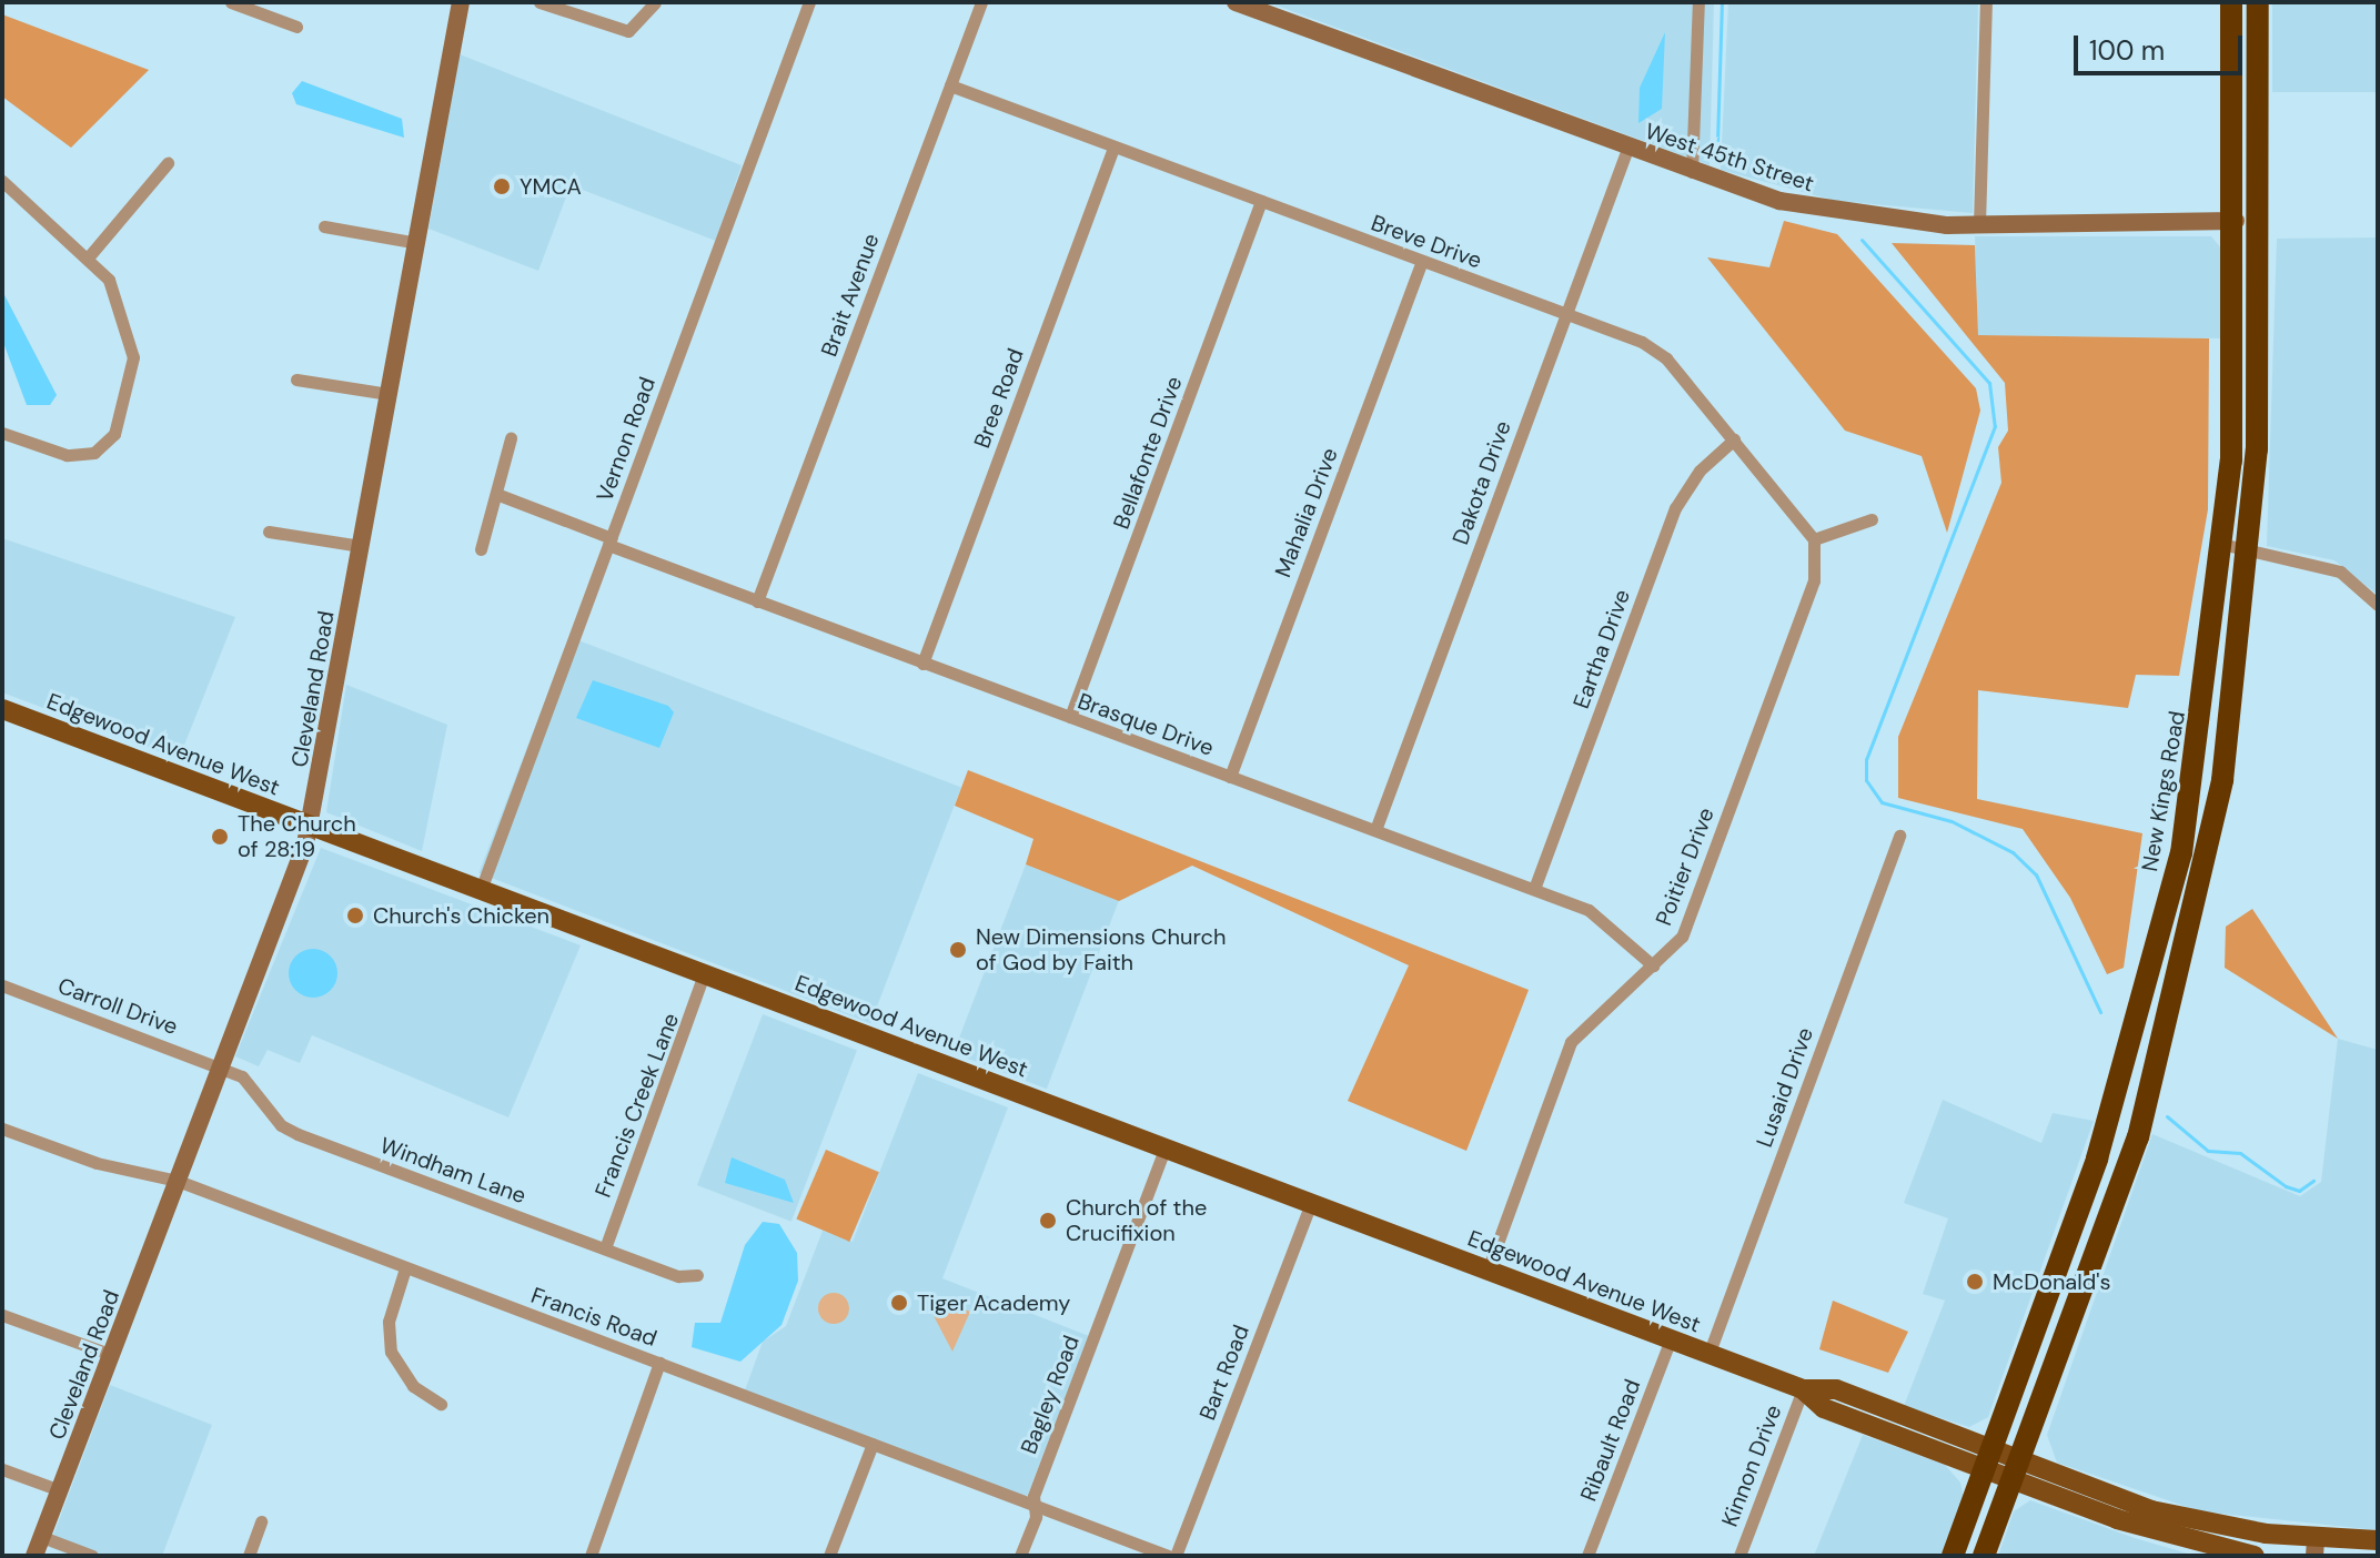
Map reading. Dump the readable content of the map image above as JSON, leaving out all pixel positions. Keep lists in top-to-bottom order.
{
  "streets": {
    "highway": ["New Kings Road"],
    "main road": ["Edgewood Avenue West"],
    "street": [
      "West 45th Street",
      "Breve Drive",
      "Brait Avenue",
      "Bree Road",
      "Vernon Road",
      "Bellafonte Drive",
      "Dakota Drive",
      "Mahalia Drive",
      "Eartha Drive",
      "Cleveland Road",
      "Brasque Drive",
      "Poitier Drive",
      "Carroll Drive",
      "Lusaid Drive",
      "Francis Creek Lane",
      "Windham Lane",
      "Francis Road",
      "Bart Road",
      "Bagley Road",
      "Ribault Road",
      "Kinnon Drive"
    ]
  },
  "crossings": [
    ["West 45th Street", "Dakota Drive"],
    ["West 45th Street", "New Kings Road"],
    ["Breve Drive", "Brait Avenue"],
    ["Breve Drive", "Bree Road"],
    ["Breve Drive", "Bellafonte Drive"],
    ["Breve Drive", "Dakota Drive"],
    ["Breve Drive", "Mahalia Drive"],
    ["Breve Drive", "Eartha Drive"],
    ["Breve Drive", "Poitier Drive"],
    ["Brait Avenue", "Brasque Drive"],
    ["Bree Road", "Brasque Drive"],
    ["Vernon Road", "Brasque Drive"],
    ["Vernon Road", "Edgewood Avenue West"],
    ["Bellafonte Drive", "Brasque Drive"],
    ["Dakota Drive", "Brasque Drive"],
    ["Mahalia Drive", "Brasque Drive"],
    ["Eartha Drive", "Brasque Drive"],
    ["Cleveland Road", "Edgewood Avenue West"],
    ["Cleveland Road", "Carroll Drive"],
    ["Cleveland Road", "Windham Lane"],
    ["Cleveland Road", "Francis Road"],
    ["Brasque Drive", "Poitier Drive"],
    ["Edgewood Avenue West", "New Kings Road"],
    ["Edgewood Avenue West", "Poitier Drive"],
    ["Edgewood Avenue West", "Lusaid Drive"],
    ["Edgewood Avenue West", "Francis Creek Lane"],
    ["Edgewood Avenue West", "Bart Road"],
    ["Edgewood Avenue West", "Bagley Road"],
    ["Edgewood Avenue West", "Ribault Road"],
    ["Edgewood Avenue West", "Kinnon Drive"],
    ["Carroll Drive", "Windham Lane"],
    ["Francis Creek Lane", "Windham Lane"],
    ["Francis Road", "Bagley Road"]
  ],
  "places": [
    "YMCA",
    "The Church of 28:19",
    "Church's Chicken",
    "New Dimensions Church of God by Faith",
    "Church of the Crucifixion",
    "McDonald's",
    "Tiger Academy"
  ],
  "scale_bar": "100 m"
}
